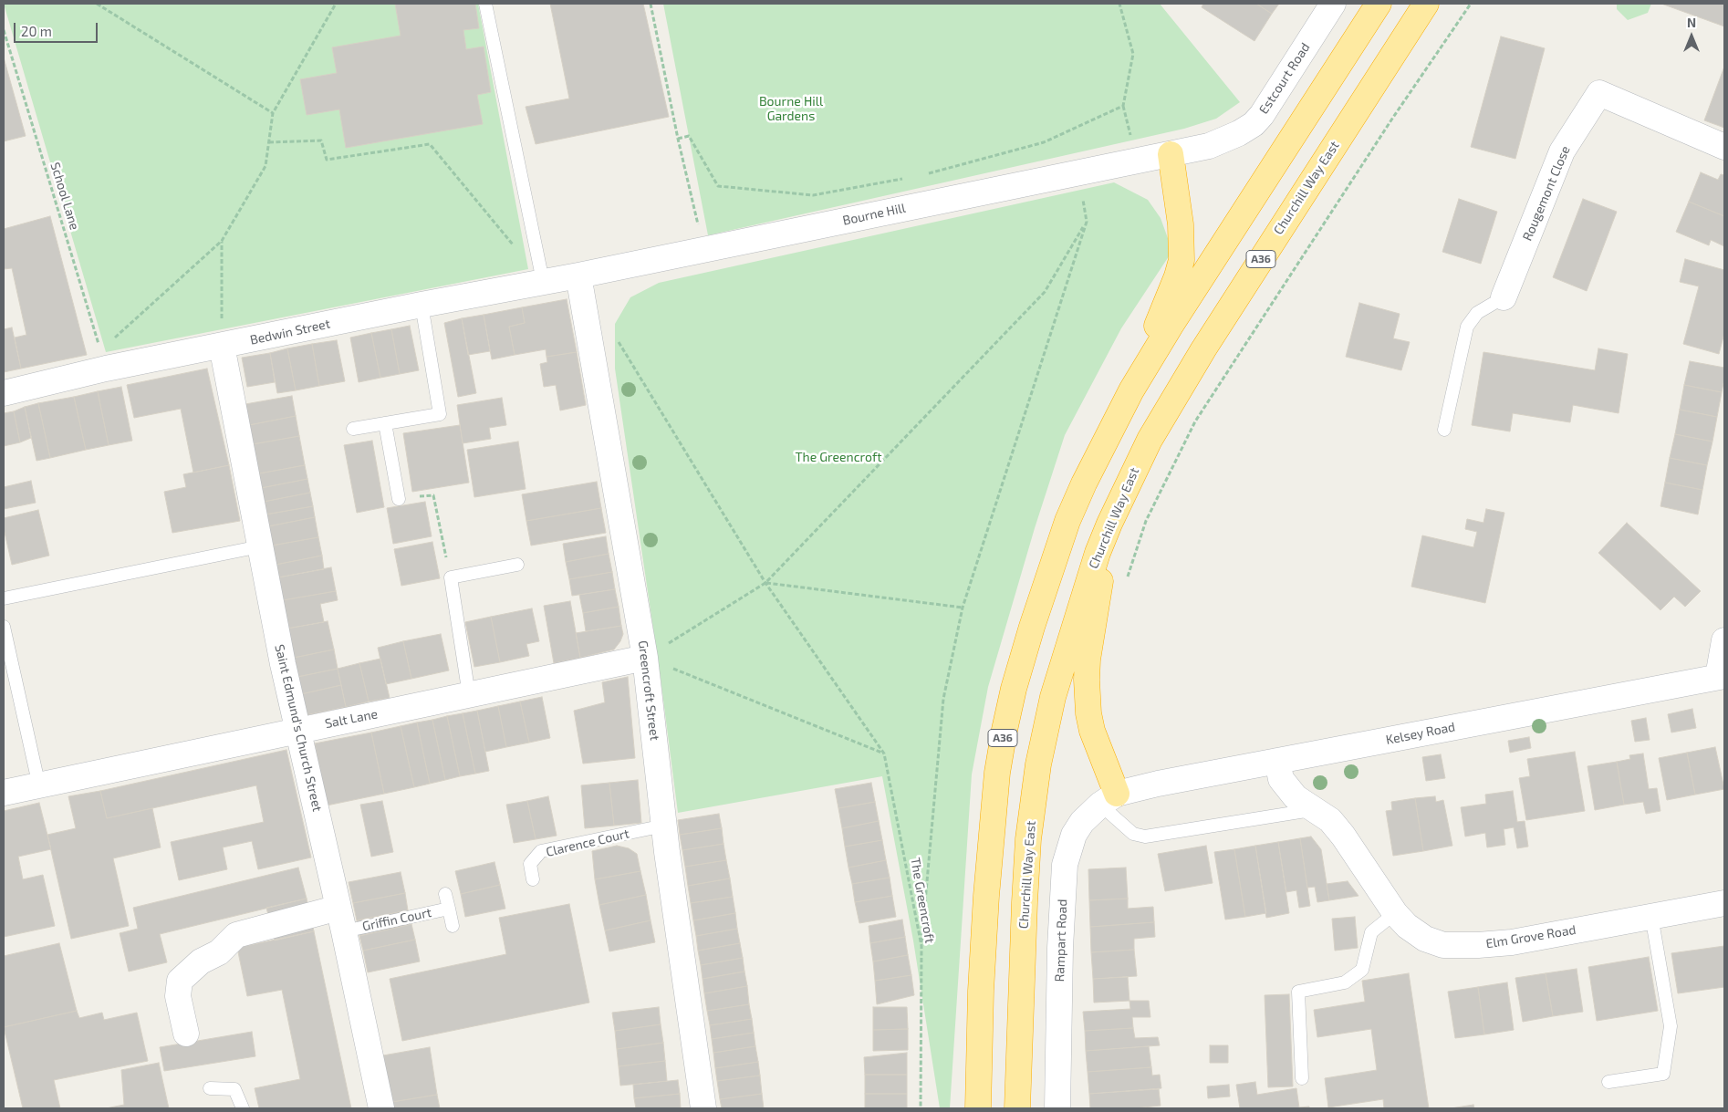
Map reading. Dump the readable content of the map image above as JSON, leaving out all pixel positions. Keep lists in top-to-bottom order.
{
  "streets": {
    "highway": ["Churchill Way East", "A36"],
    "street": [
      "Estcourt Road",
      "Rougemont Close",
      "Bourne Hill",
      "Bedwin Street",
      "Greencroft Street",
      "Salt Lane",
      "Saint Edmund's Church Street",
      "Kelsey Road",
      "Elm Grove Road",
      "Rampart Road"
    ],
    "lane": ["Clarence Court", "Griffin Court"],
    "path": ["School Lane", "The Greencroft"]
  },
  "crossings": [
    ["Estcourt Road", "Bourne Hill"],
    ["School Lane", "Bedwin Street"],
    ["Bourne Hill", "Bedwin Street"],
    ["Bourne Hill", "Greencroft Street"],
    ["Bedwin Street", "Greencroft Street"],
    ["Bedwin Street", "Saint Edmund's Church Street"],
    ["Greencroft Street", "Salt Lane"],
    ["Greencroft Street", "Clarence Court"],
    ["Salt Lane", "Saint Edmund's Church Street"],
    ["Saint Edmund's Church Street", "Griffin Court"],
    ["Kelsey Road", "Elm Grove Road"],
    ["Kelsey Road", "Rampart Road"]
  ],
  "parks": ["Bourne Hill Gardens", "The Greencroft"],
  "scale_bar": "20 m",
  "north": "top"
}
